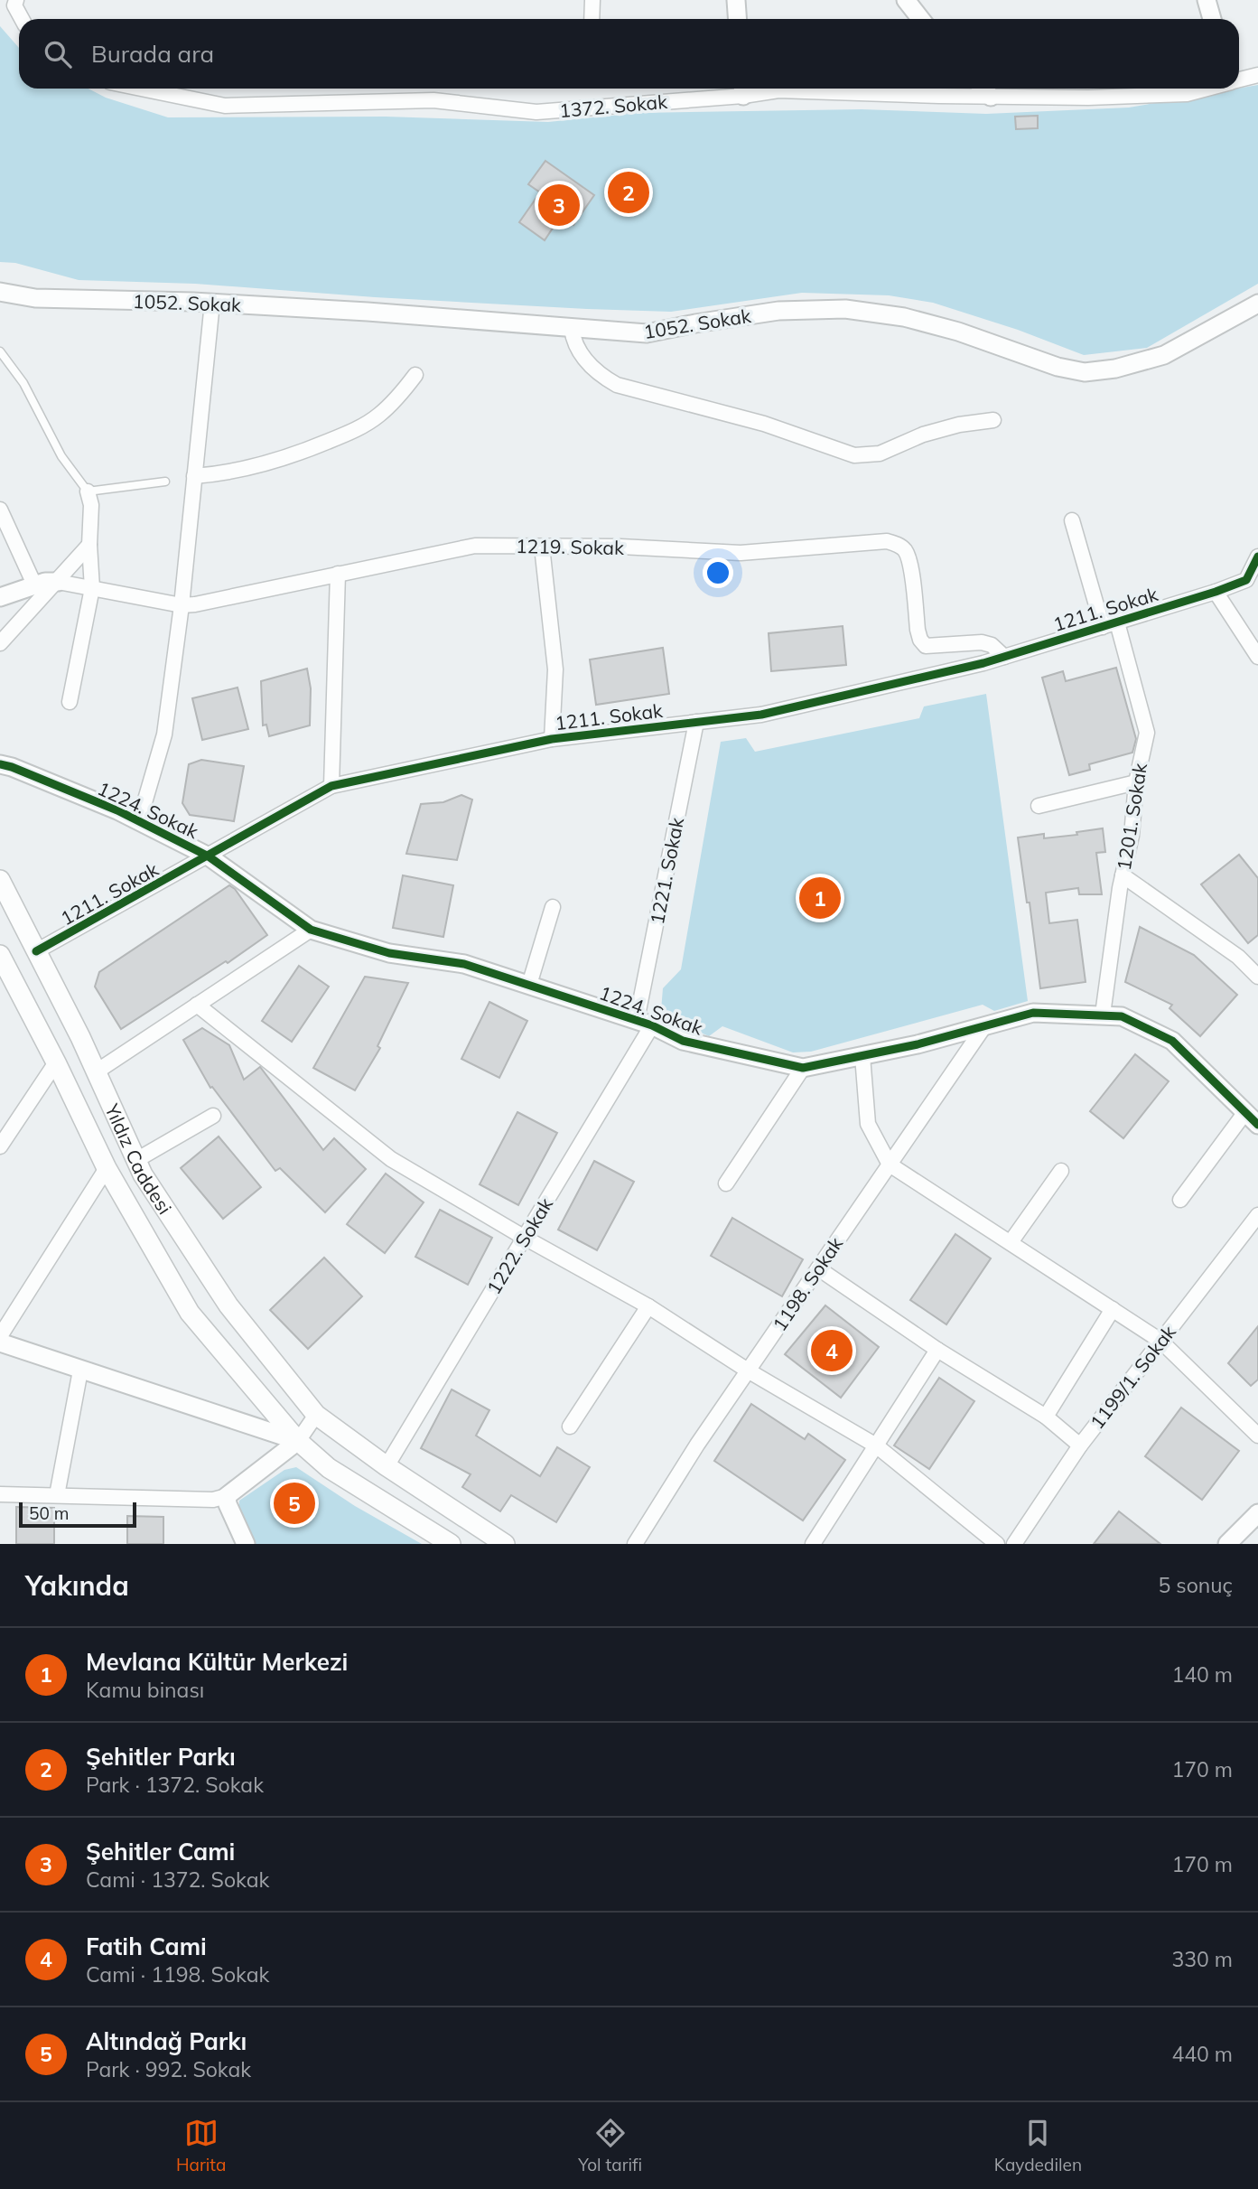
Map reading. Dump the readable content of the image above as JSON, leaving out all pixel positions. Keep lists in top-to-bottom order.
{
  "streets": {
    "main road": ["Yıldız Caddesi"],
    "street": [
      "1372. Sokak",
      "1052. Sokak",
      "1219. Sokak",
      "1211. Sokak",
      "1224. Sokak",
      "1201. Sokak",
      "1221. Sokak",
      "1222. Sokak",
      "1198. Sokak",
      "1199/1. Sokak"
    ]
  },
  "crossings": [
    ["1219. Sokak", "1211. Sokak"],
    ["1211. Sokak", "1224. Sokak"],
    ["1211. Sokak", "1201. Sokak"],
    ["1211. Sokak", "1221. Sokak"],
    ["1211. Sokak", "Yıldız Caddesi"],
    ["1224. Sokak", "1201. Sokak"],
    ["1224. Sokak", "1221. Sokak"],
    ["1224. Sokak", "1222. Sokak"],
    ["1224. Sokak", "1198. Sokak"],
    ["1221. Sokak", "1222. Sokak"],
    ["Yıldız Caddesi", "1222. Sokak"]
  ],
  "scale_bar": "50 m",
  "page": {
    "search": "Burada ara",
    "pins": [
      "2",
      "3",
      "1",
      "4",
      "5"
    ],
    "scale": "50 m",
    "heading": ["Yakında", "5 sonuç"],
    "list": [
      {
        "mark": "1",
        "name": "Mevlana Kültür Merkezi",
        "note": "Kamu binası",
        "value": "140 m"
      },
      {
        "mark": "2",
        "name": "Şehitler Parkı",
        "note": "Park · 1372. Sokak",
        "value": "170 m"
      },
      {
        "mark": "3",
        "name": "Şehitler Cami",
        "note": "Cami · 1372. Sokak",
        "value": "170 m"
      },
      {
        "mark": "4",
        "name": "Fatih Cami",
        "note": "Cami · 1198. Sokak",
        "value": "330 m"
      },
      {
        "mark": "5",
        "name": "Altındağ Parkı",
        "note": "Park · 992. Sokak",
        "value": "440 m"
      }
    ],
    "nav": ["Harita", "Yol tarifi", "Kaydedilen"]
  }
}
